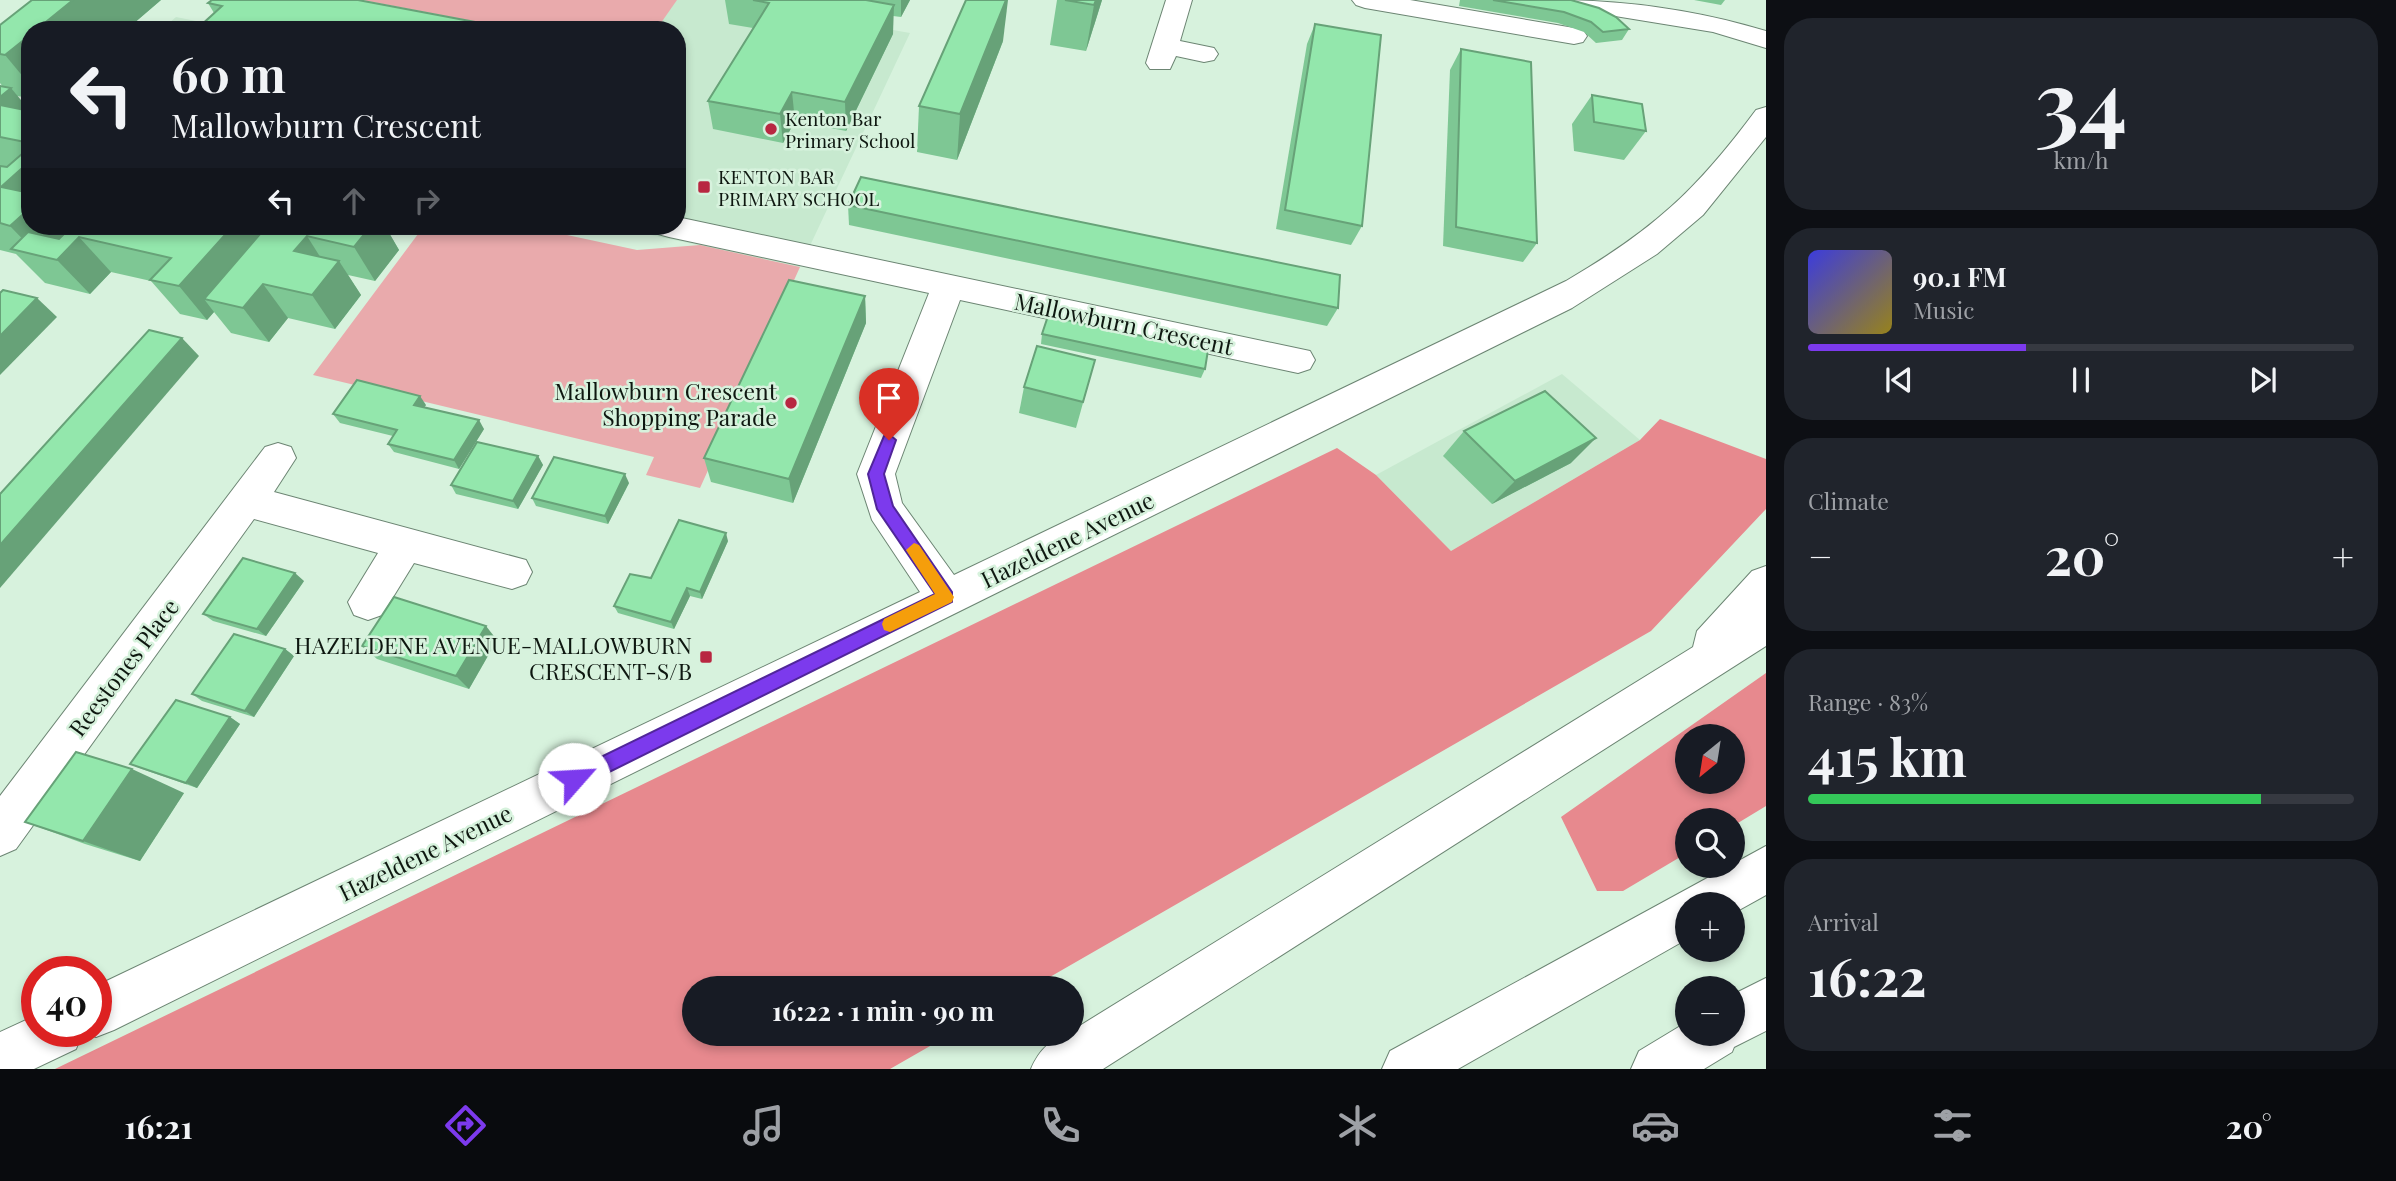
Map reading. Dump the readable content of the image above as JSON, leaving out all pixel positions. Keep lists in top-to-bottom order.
{
  "streets": {
    "main road": ["Mallowburn Crescent", "Hazeldene Avenue", "Reestones Place"]
  },
  "places": {
    "other": ["Kenton Bar Primary School", "Mallowburn Crescent Shopping Parade"],
    "transit": ["KENTON BAR PRIMARY SCHOOL", "HAZELDENE AVENUE-MALLOWBURN CRESCENT-S/B"]
  },
  "north": "bottom left",
  "page": {
    "tile": [
      ["34", "km/h"],
      "Climate",
      ["Range · 83%", "415 km"],
      ["Arrival", "16:22"]
    ],
    "turn": ["60 m", "Mallowburn Crescent"],
    "song": ["90.1 FM", "Music"],
    "heat": ["−", "20°", "+"],
    "map_buttons": ["+", "−"],
    "limit": "40",
    "trip": "16:22 · 1 min · 90 m",
    "tabs": ["16:21", "20°"]
  }
}
